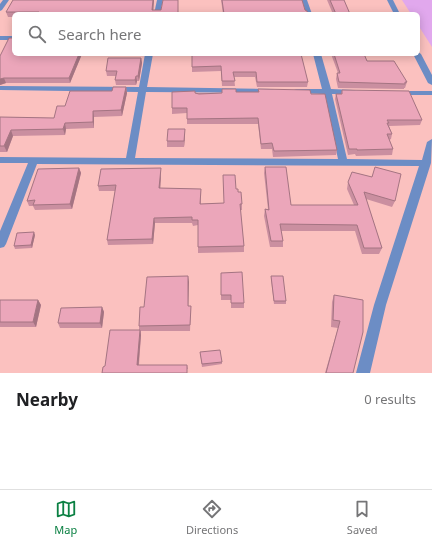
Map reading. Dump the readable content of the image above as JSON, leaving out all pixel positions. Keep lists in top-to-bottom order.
{
  "page": {
    "search": "Search here",
    "heading": ["Nearby", "0 results"],
    "nav": ["Map", "Directions", "Saved"]
  }
}
